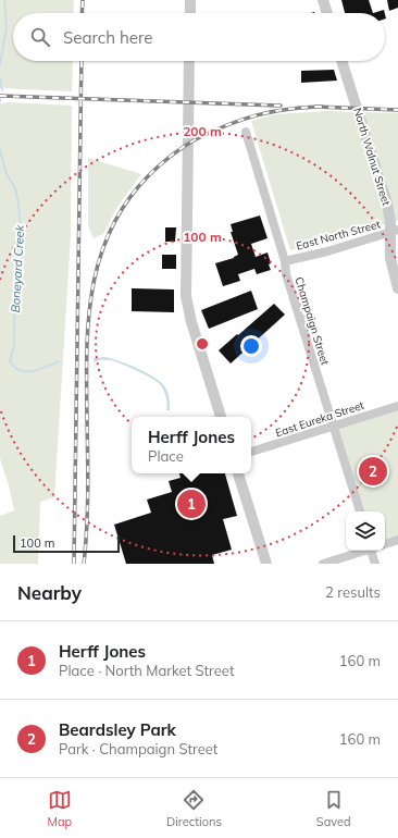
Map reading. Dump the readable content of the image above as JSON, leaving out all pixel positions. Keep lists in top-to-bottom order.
{
  "streets": {
    "street": [
      "North Walnut Street",
      "East North Street",
      "Champaign Street",
      "East Eureka Street"
    ]
  },
  "crossings": [
    ["North Walnut Street", "East North Street"],
    ["East North Street", "Champaign Street"],
    ["Champaign Street", "East Eureka Street"]
  ],
  "water": ["Boneyard Creek"],
  "scale_bar": "100 m",
  "page": {
    "search": "Search here",
    "popup": ["Herff Jones", "Place"],
    "pins": ["2", "1"],
    "scale": "100 m",
    "heading": ["Nearby", "2 results"],
    "list": [
      {
        "mark": "1",
        "name": "Herff Jones",
        "note": "Place · North Market Street",
        "value": "160 m"
      },
      {
        "mark": "2",
        "name": "Beardsley Park",
        "note": "Park · Champaign Street",
        "value": "160 m"
      }
    ],
    "nav": ["Map", "Directions", "Saved"]
  },
  "rings": ["200 m", "100 m"]
}
